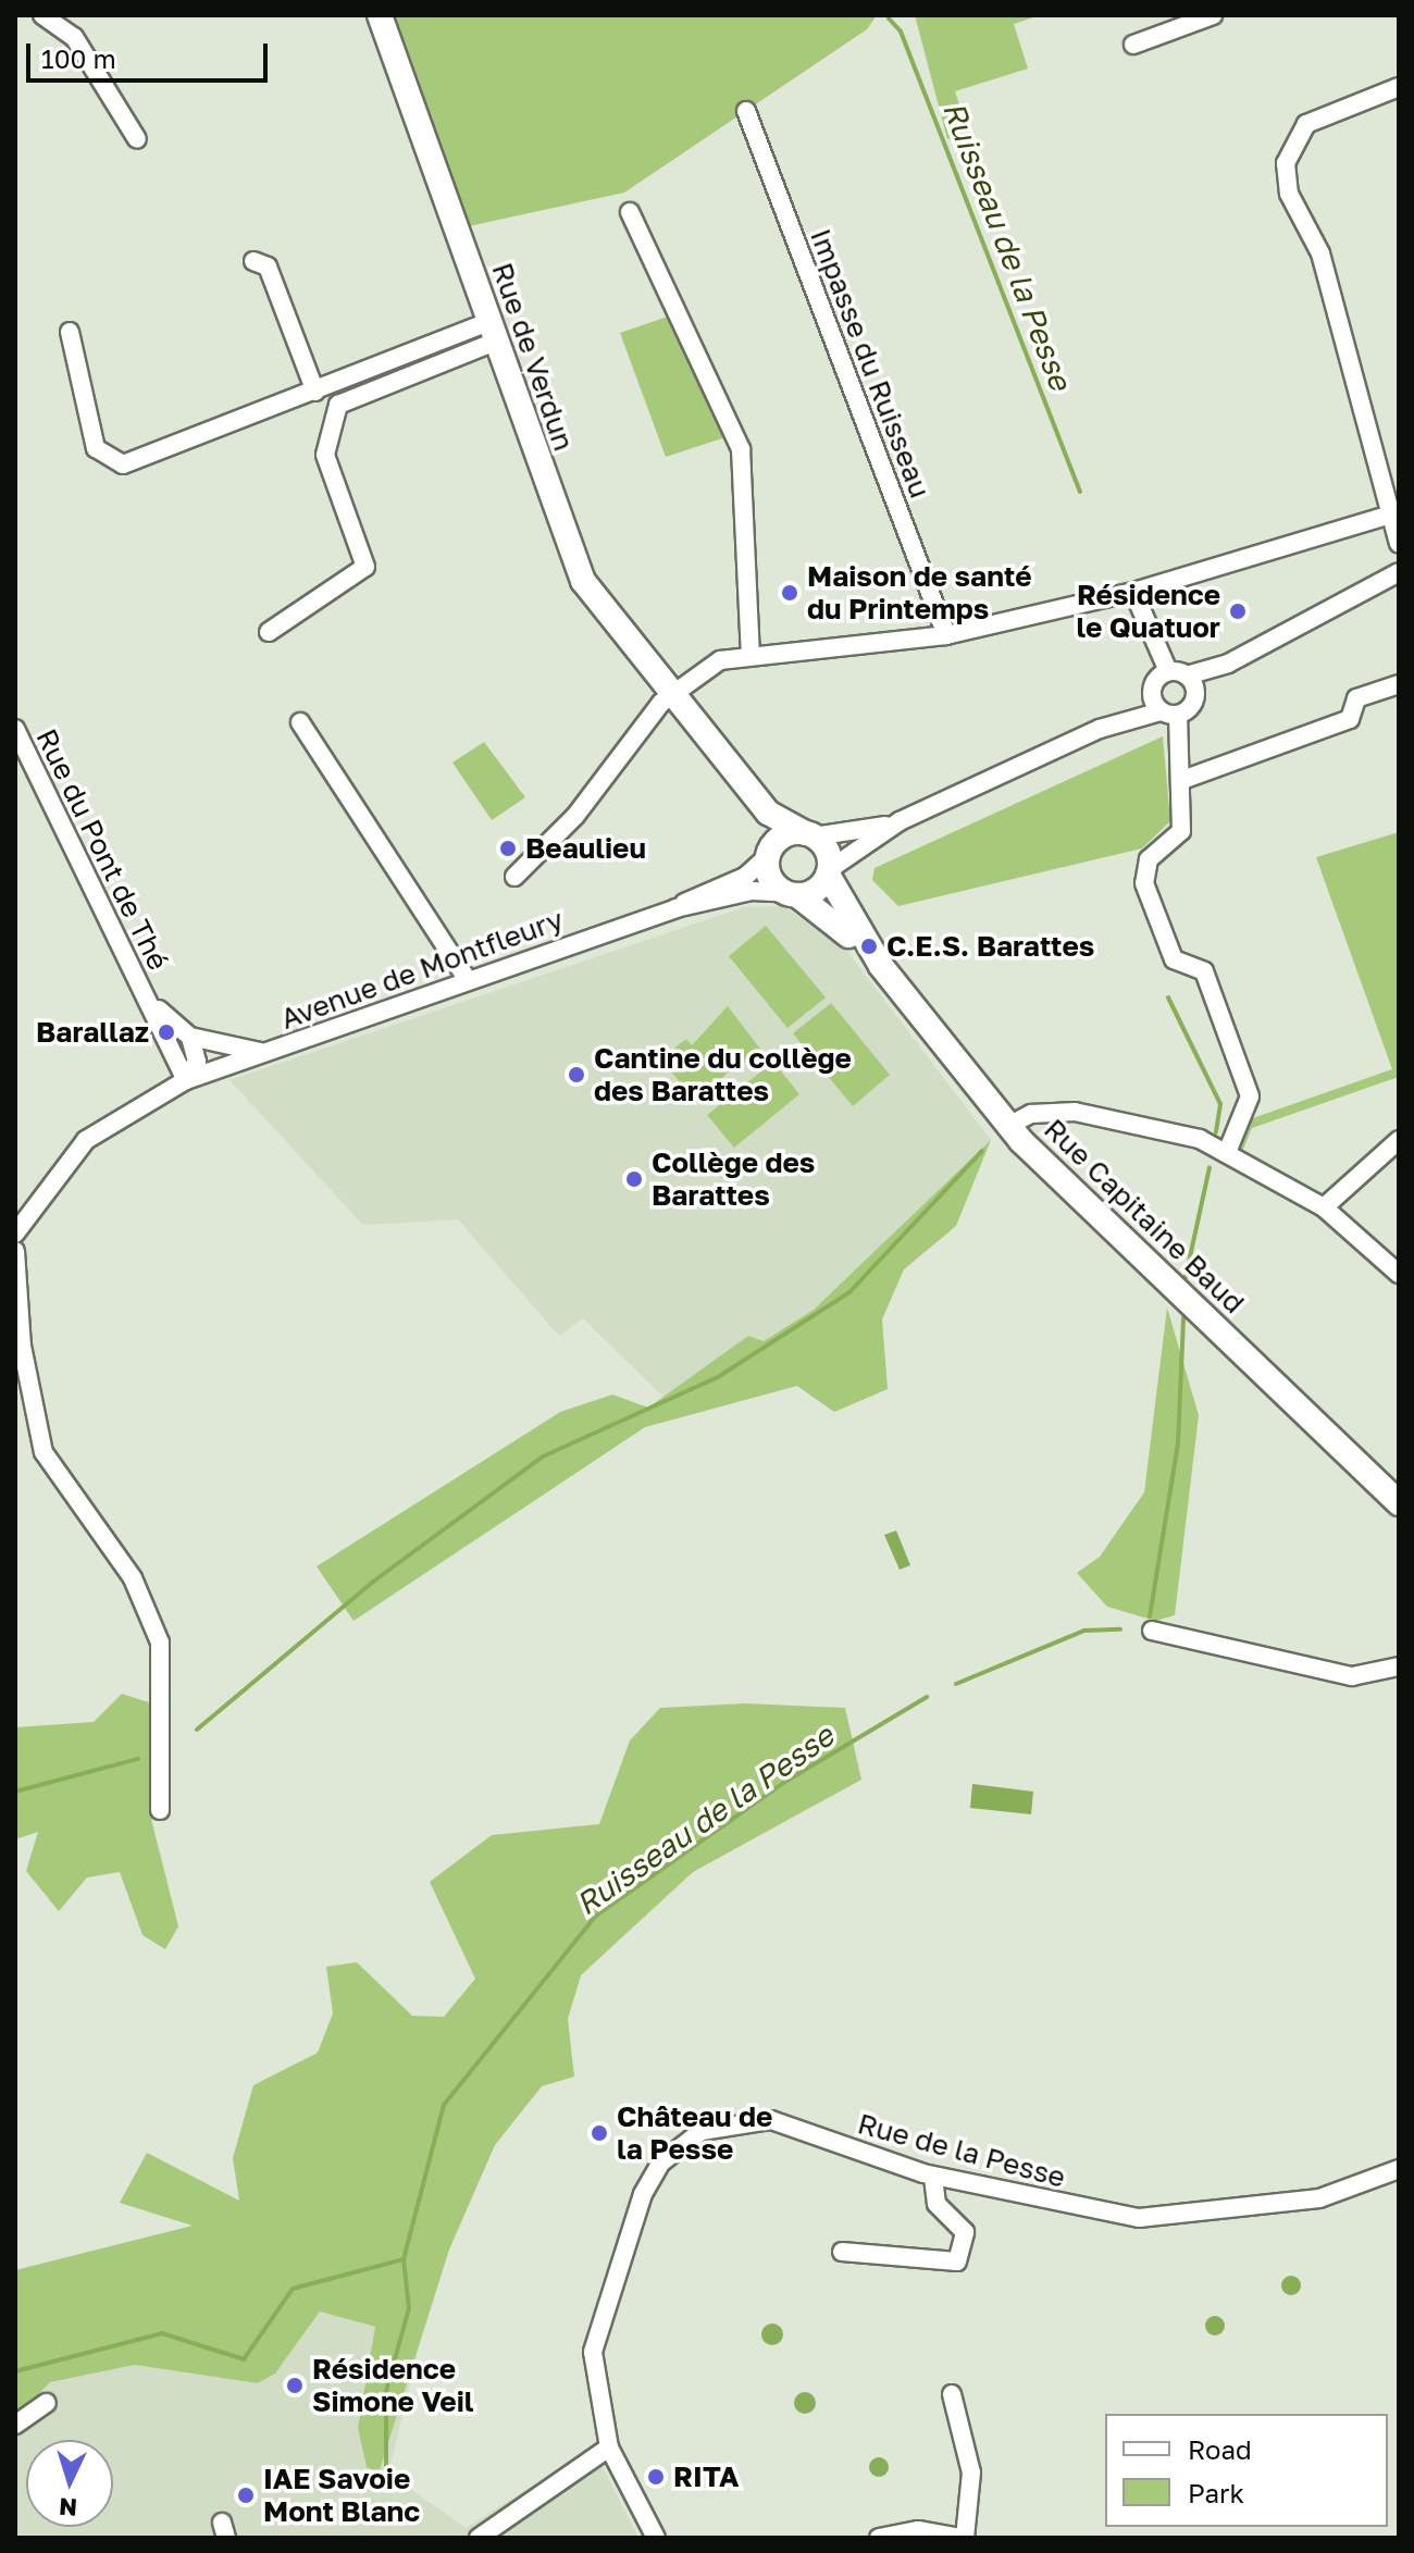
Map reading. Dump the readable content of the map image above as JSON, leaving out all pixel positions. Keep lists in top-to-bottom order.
{
  "streets": {
    "main road": ["Rue de Verdun", "Rue Capitaine Baud"],
    "street": [
      "Impasse du Ruisseau",
      "Rue du Pont de Thé",
      "Avenue de Montfleury",
      "Rue de la Pesse"
    ]
  },
  "crossings": [
    ["Rue de Verdun", "Avenue de Montfleury"],
    ["Rue de Verdun", "Rue Capitaine Baud"],
    ["Rue du Pont de Thé", "Avenue de Montfleury"],
    ["Avenue de Montfleury", "Rue Capitaine Baud"]
  ],
  "water": ["Ruisseau de la Pesse"],
  "places": [
    "Maison de santé du Printemps",
    "Résidence le Quatuor",
    "Beaulieu",
    "C.E.S. Barattes",
    "Barallaz",
    "Cantine du collège des Barattes",
    "Collège des Barattes",
    "Château de la Pesse",
    "Résidence Simone Veil",
    "RITA",
    "IAE Savoie Mont Blanc"
  ],
  "legend": ["Road", "Park"],
  "scale_bar": "100 m",
  "north": "bottom"
}
